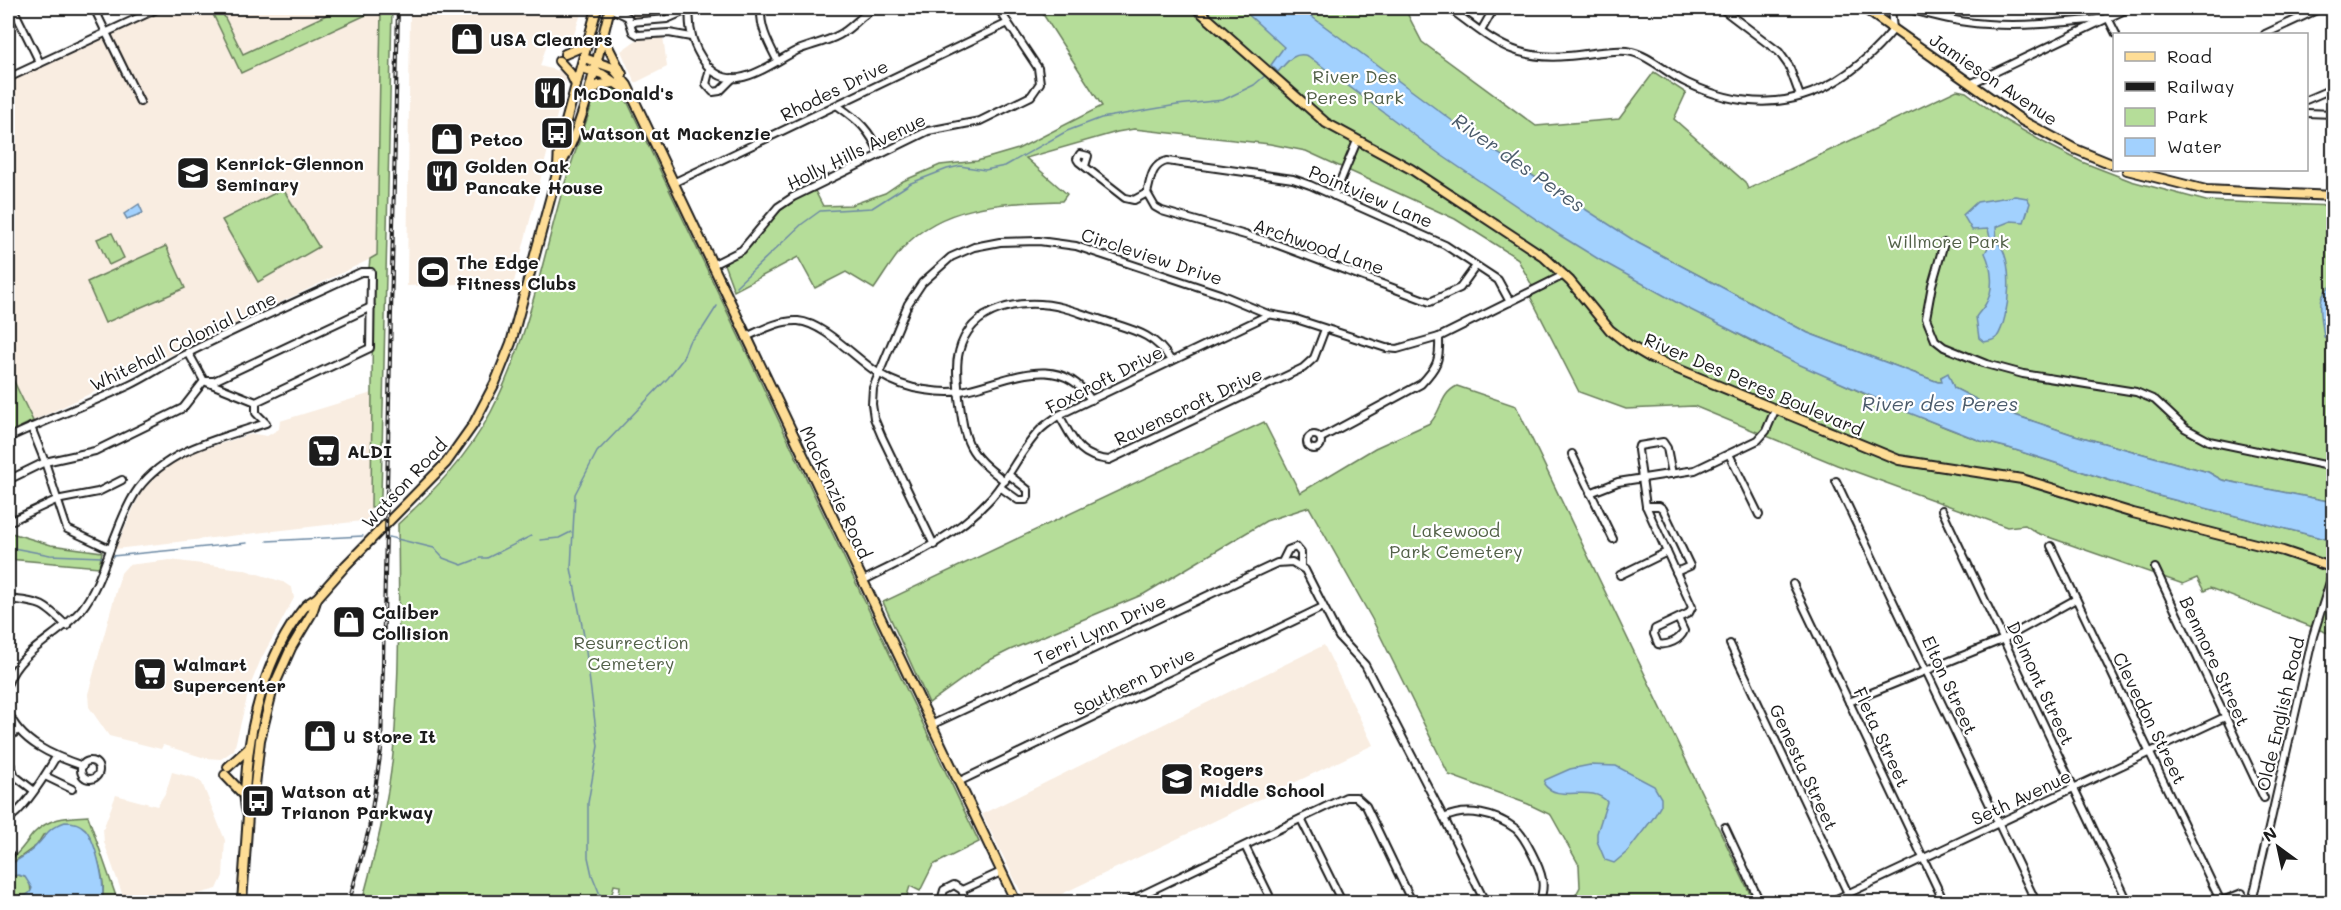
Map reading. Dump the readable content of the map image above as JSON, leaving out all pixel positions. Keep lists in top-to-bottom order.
{
  "streets": {
    "main road": [
      "Jamieson Avenue",
      "River Des Peres Boulevard",
      "Watson Road",
      "Mackenzie Road"
    ],
    "street": [
      "Rhodes Drive",
      "Holly Hills Avenue",
      "Pointview Lane",
      "Archwood Lane",
      "Circleview Drive",
      "Whitehall Colonial Lane",
      "Foxcroft Drive",
      "Ravenscroft Drive",
      "Terri Lynn Drive",
      "Benmore Street",
      "Southern Drive",
      "Delmont Street",
      "Elton Street",
      "Olde English Road",
      "Clevedon Street",
      "Fleta Street",
      "Genesta Street",
      "Seth Avenue"
    ]
  },
  "crossings": [
    ["Rhodes Drive", "Holly Hills Avenue"],
    ["Rhodes Drive", "Mackenzie Road"],
    ["Holly Hills Avenue", "Mackenzie Road"],
    ["Pointview Lane", "Archwood Lane"],
    ["Pointview Lane", "Circleview Drive"],
    ["Circleview Drive", "Foxcroft Drive"],
    ["Circleview Drive", "River Des Peres Boulevard"],
    ["Circleview Drive", "Ravenscroft Drive"],
    ["Foxcroft Drive", "Ravenscroft Drive"],
    ["Foxcroft Drive", "Mackenzie Road"],
    ["River Des Peres Boulevard", "Olde English Road"],
    ["Watson Road", "Mackenzie Road"],
    ["Mackenzie Road", "Terri Lynn Drive"],
    ["Mackenzie Road", "Southern Drive"],
    ["Terri Lynn Drive", "Southern Drive"],
    ["Benmore Street", "Seth Avenue"],
    ["Delmont Street", "Seth Avenue"],
    ["Elton Street", "Seth Avenue"],
    ["Clevedon Street", "Seth Avenue"],
    ["Fleta Street", "Seth Avenue"],
    ["Genesta Street", "Seth Avenue"]
  ],
  "water": ["River des Peres"],
  "parks": [
    "River Des Peres Park",
    "Willmore Park",
    "Lakewood Park Cemetery",
    "Resurrection Cemetery"
  ],
  "places": {
    "shop": [
      "USA Cleaners",
      "Petco",
      "Caliber Collision",
      "U Store It"
    ],
    "restaurant": ["McDonald's", "Golden Oak Pancake House"],
    "bus stop": ["Watson at Mackenzie", "Watson at Trianon Parkway"],
    "school or university": ["Kenrick-Glennon Seminary", "Rogers Middle School"],
    "sports": ["The Edge Fitness Clubs"],
    "supermarket": ["ALDI", "Walmart Supercenter"]
  },
  "legend": [
    "Road",
    "Railway",
    "Park",
    "Water"
  ],
  "north": "top left"
}
